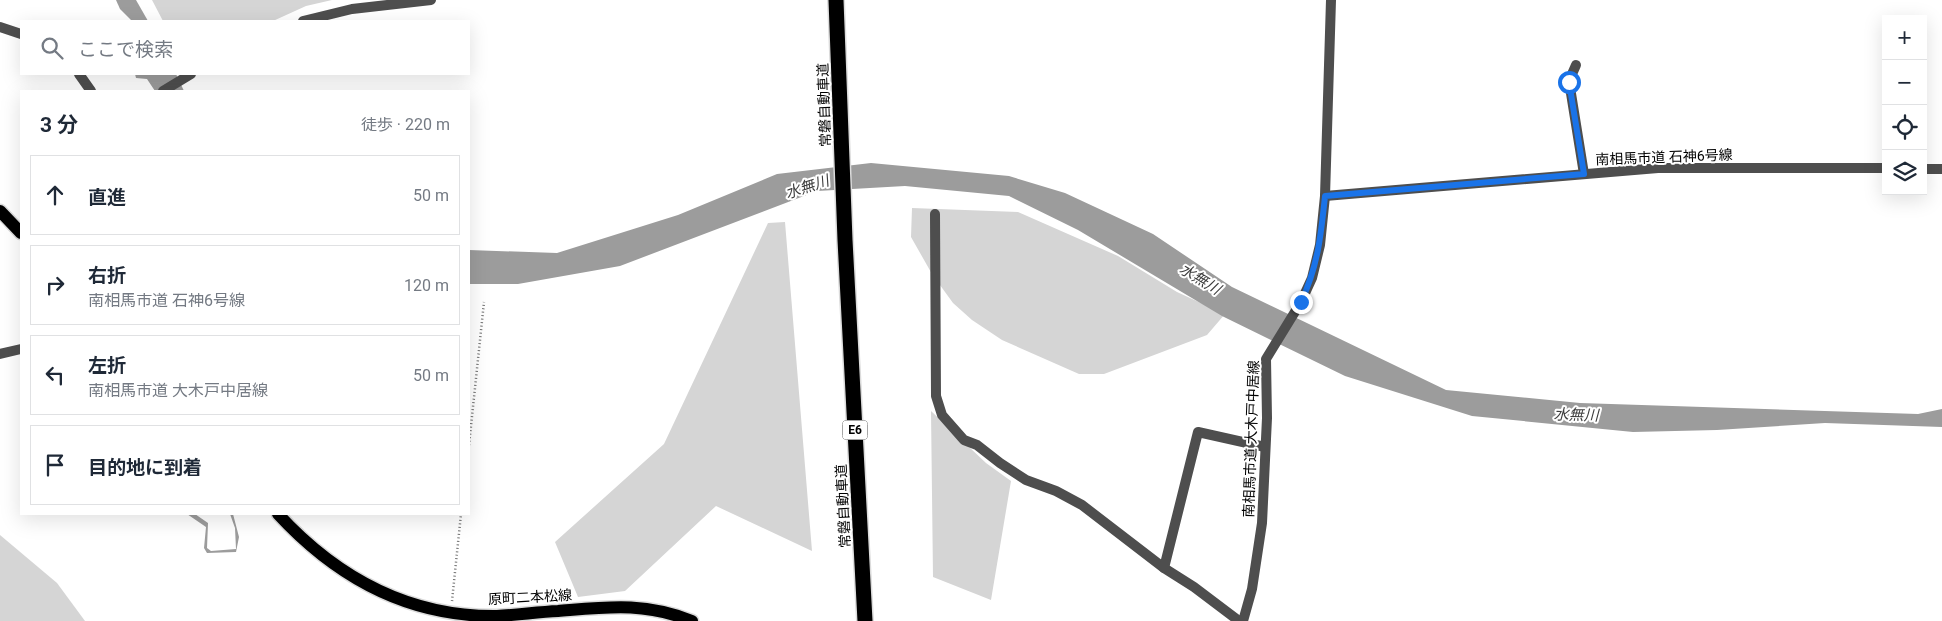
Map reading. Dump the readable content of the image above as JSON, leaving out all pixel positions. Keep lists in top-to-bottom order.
{
  "streets": {
    "highway": ["常磐自動車道", "E6"],
    "main road": ["原町二本松線"],
    "street": ["南相馬市道 石神6号線", "南相馬市道 大木戸中居線"]
  },
  "crossings": [
    ["南相馬市道 石神6号線", "南相馬市道 大木戸中居線"]
  ],
  "water": ["水無川"],
  "page": {
    "map_buttons": ["+", "−"],
    "search": "ここで検索",
    "heading": ["3 分", "徒歩 · 220 m"],
    "list": [
      ["直進", "50 m"],
      ["右折", "南相馬市道 石神6号線", "120 m"],
      ["左折", "南相馬市道 大木戸中居線", "50 m"],
      "目的地に到着"
    ]
  }
}
